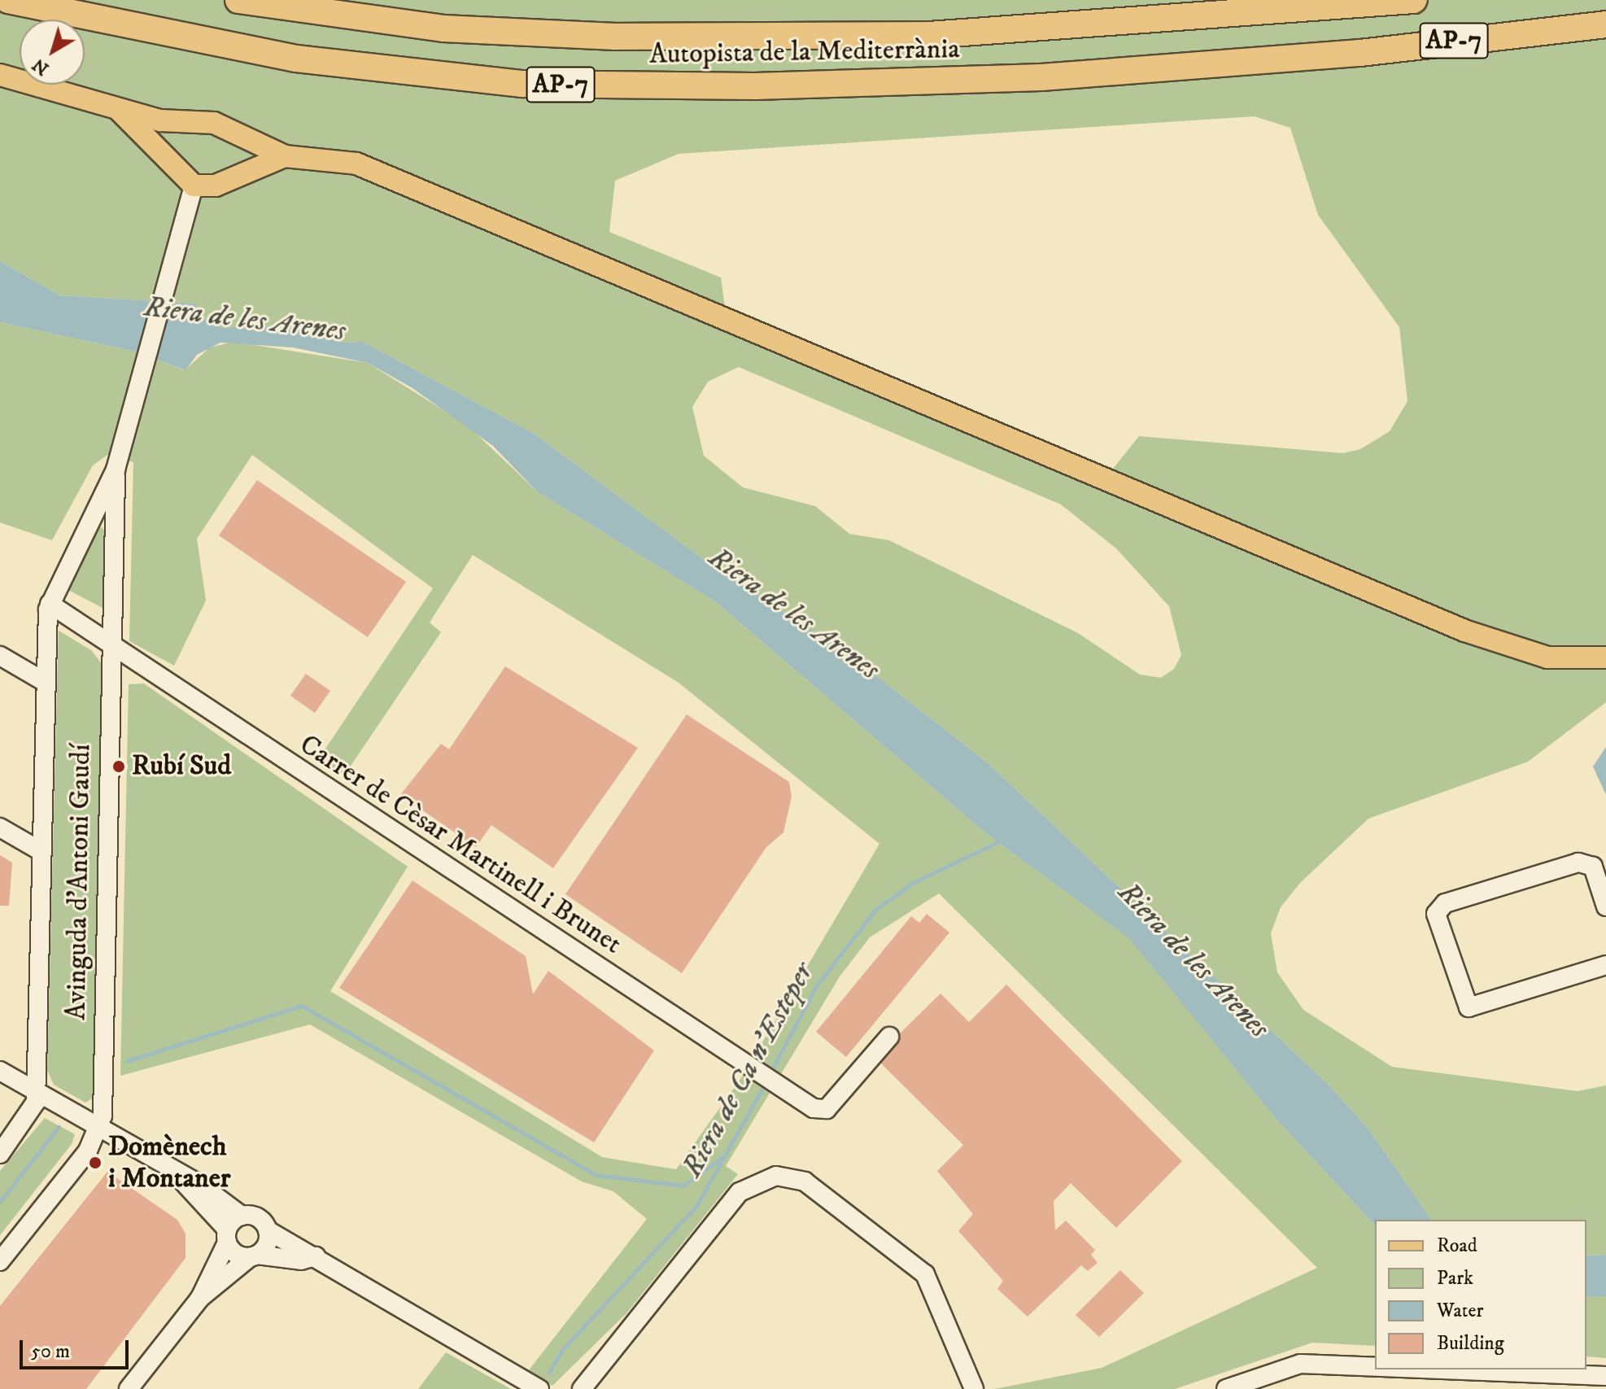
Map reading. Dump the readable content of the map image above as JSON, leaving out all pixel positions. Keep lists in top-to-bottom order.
{
  "streets": {
    "highway": ["AP-7", "Autopista de la Mediterrània"],
    "street": ["Carrer de Cèsar Martinell i Brunet", "Avinguda d'Antoni Gaudí"]
  },
  "crossings": [
    ["Carrer de Cèsar Martinell i Brunet", "Avinguda d'Antoni Gaudí"]
  ],
  "water": ["Riera de les Arenes", "Riera de Ca n'Esteper"],
  "places": ["Rubí Sud", "Domènech i Montaner"],
  "legend": [
    "Road",
    "Park",
    "Water",
    "Building"
  ],
  "scale_bar": "50 m",
  "north": "bottom left"
}
